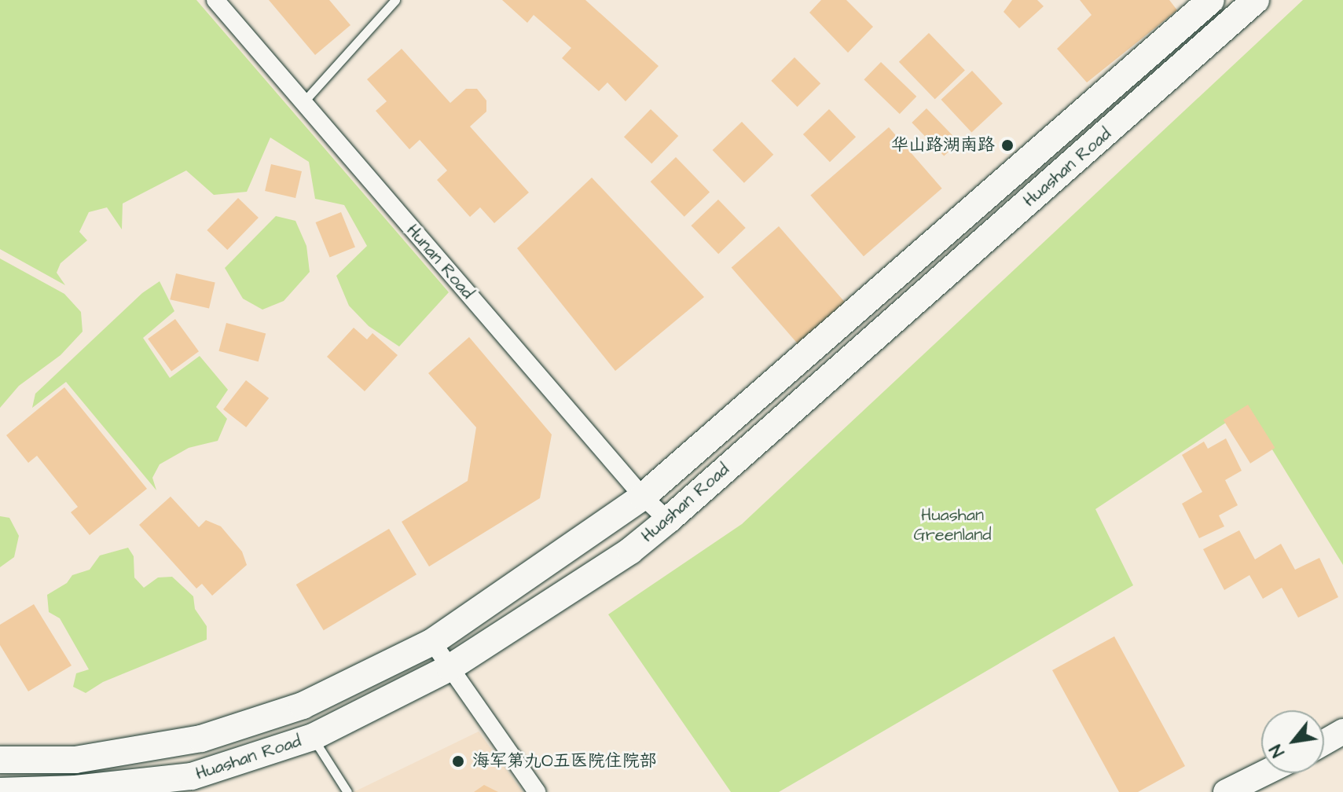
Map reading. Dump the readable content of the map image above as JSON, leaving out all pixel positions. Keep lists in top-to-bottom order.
{
  "streets": {
    "main road": ["Huashan Road"],
    "street": ["Hunan Road"]
  },
  "crossings": [
    ["Huashan Road", "Hunan Road"]
  ],
  "parks": ["Huashan Greenland"],
  "places": ["华山路湖南路", "海军第九O五医院住院部"],
  "north": "bottom left"
}
